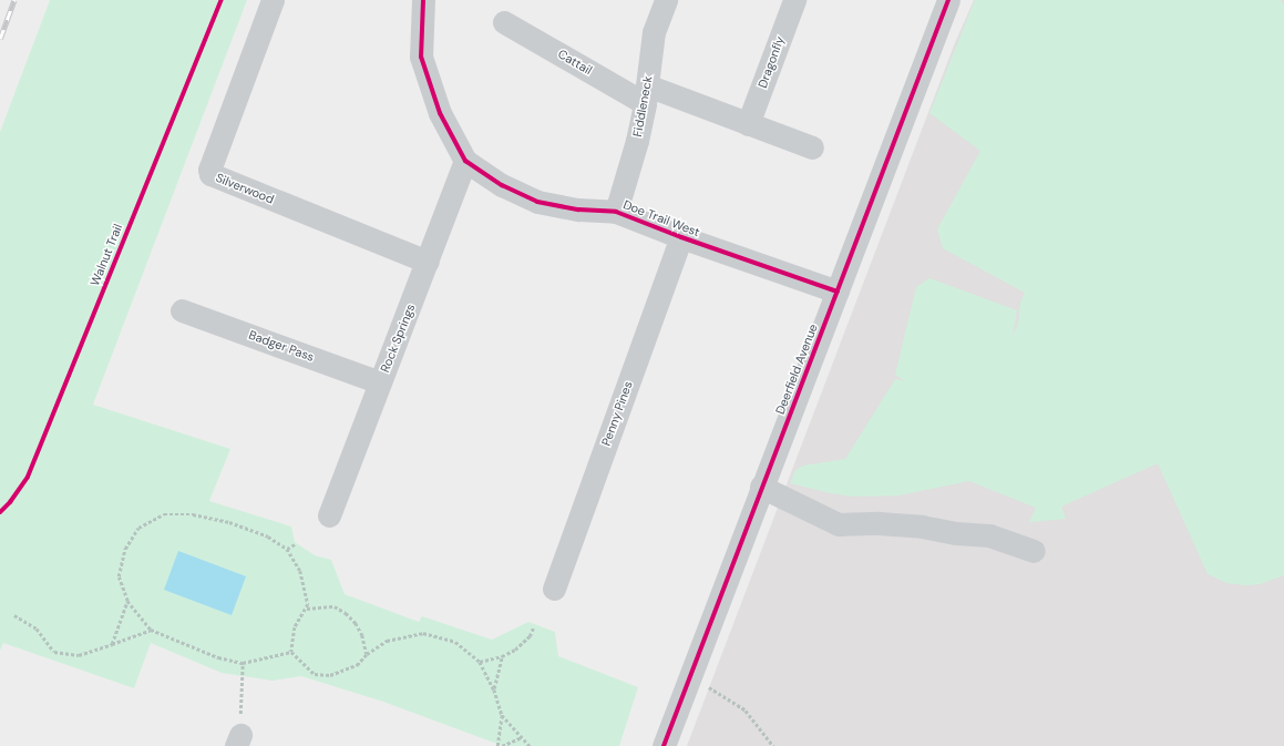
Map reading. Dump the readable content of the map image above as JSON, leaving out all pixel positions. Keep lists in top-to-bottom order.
{
  "streets": {
    "street": [
      "Cattail",
      "Dragonfly",
      "Fiddleneck",
      "Silverwood",
      "Doe Trail West",
      "Rock Springs",
      "Badger Pass",
      "Deerfield Avenue",
      "Penny Pines"
    ],
    "cycle path": ["Walnut Trail"]
  },
  "crossings": [
    ["Cattail", "Fiddleneck"],
    ["Fiddleneck", "Doe Trail West"],
    ["Silverwood", "Rock Springs"],
    ["Doe Trail West", "Rock Springs"],
    ["Doe Trail West", "Deerfield Avenue"],
    ["Doe Trail West", "Penny Pines"],
    ["Rock Springs", "Badger Pass"]
  ]
}
